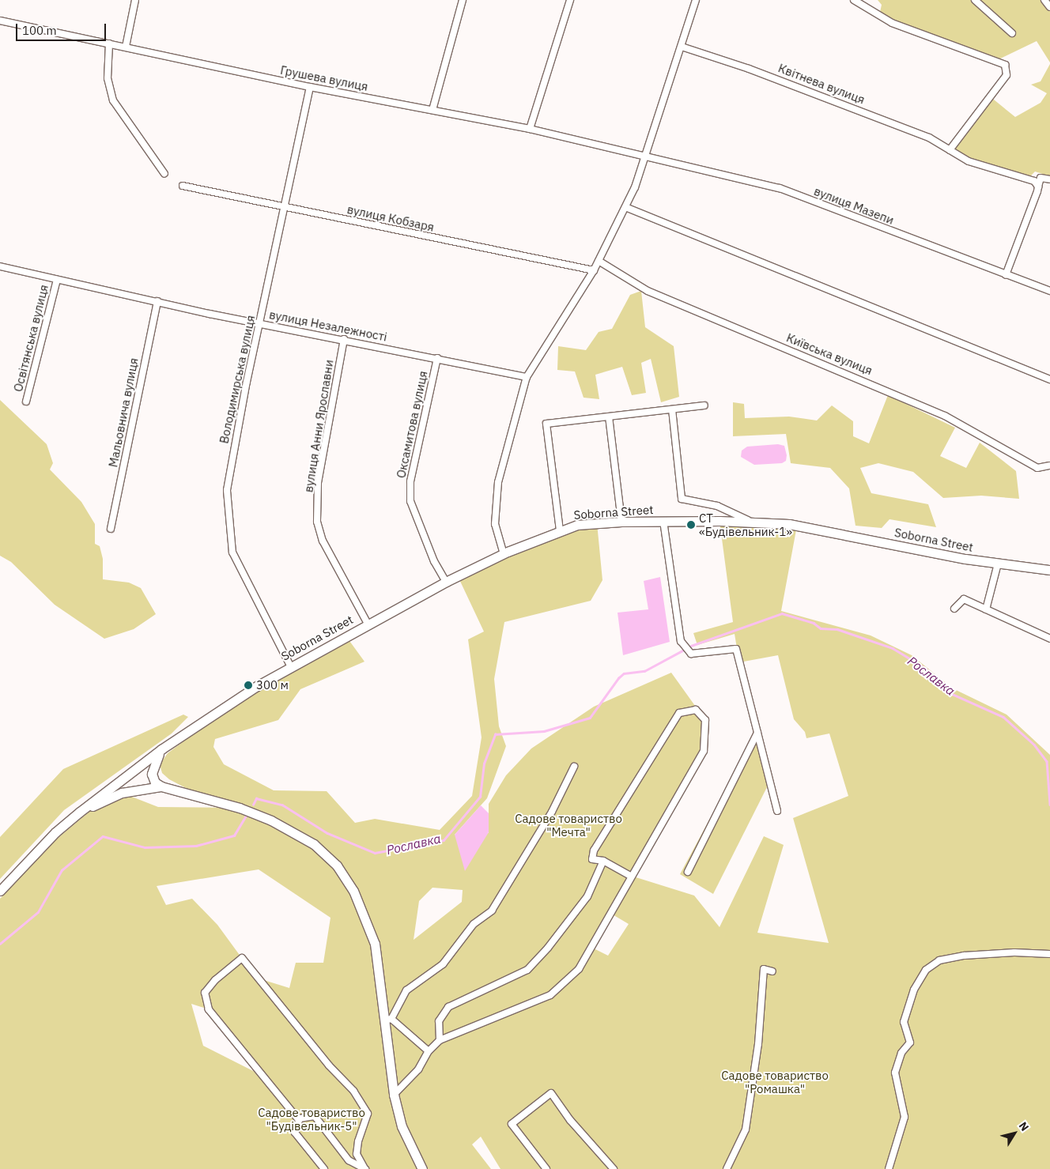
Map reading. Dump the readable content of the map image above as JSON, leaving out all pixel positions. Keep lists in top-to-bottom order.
{
  "streets": {
    "street": [
      "Грушева вулиця",
      "Квітнева вулиця",
      "вулиця Мазепи",
      "вулиця Кобзаря",
      "вулиця Незалежності",
      "Освітянська вулиця",
      "Київська вулиця",
      "Володимирська вулиця",
      "Мальовнича вулиця",
      "Оксамитова вулиця",
      "вулиця Анни Ярославни",
      "Soborna Street"
    ]
  },
  "crossings": [
    ["Грушева вулиця", "вулиця Мазепи"],
    ["Грушева вулиця", "Володимирська вулиця"],
    ["вулиця Кобзаря", "Володимирська вулиця"],
    ["вулиця Незалежності", "Освітянська вулиця"],
    ["вулиця Незалежності", "Володимирська вулиця"],
    ["вулиця Незалежності", "Мальовнича вулиця"],
    ["вулиця Незалежності", "Оксамитова вулиця"],
    ["вулиця Незалежності", "вулиця Анни Ярославни"],
    ["Володимирська вулиця", "Soborna Street"],
    ["Оксамитова вулиця", "Soborna Street"],
    ["вулиця Анни Ярославни", "Soborna Street"]
  ],
  "water": ["Рославка"],
  "parks": ["Садове товариство \"Мечта\"", "Садове товариство \"Ромашка\"", "Садове товариство \"Будівельник-5\""],
  "places": ["СТ «Будівельник-1»", "300 м"],
  "scale_bar": "100 m",
  "north": "top right"
}
